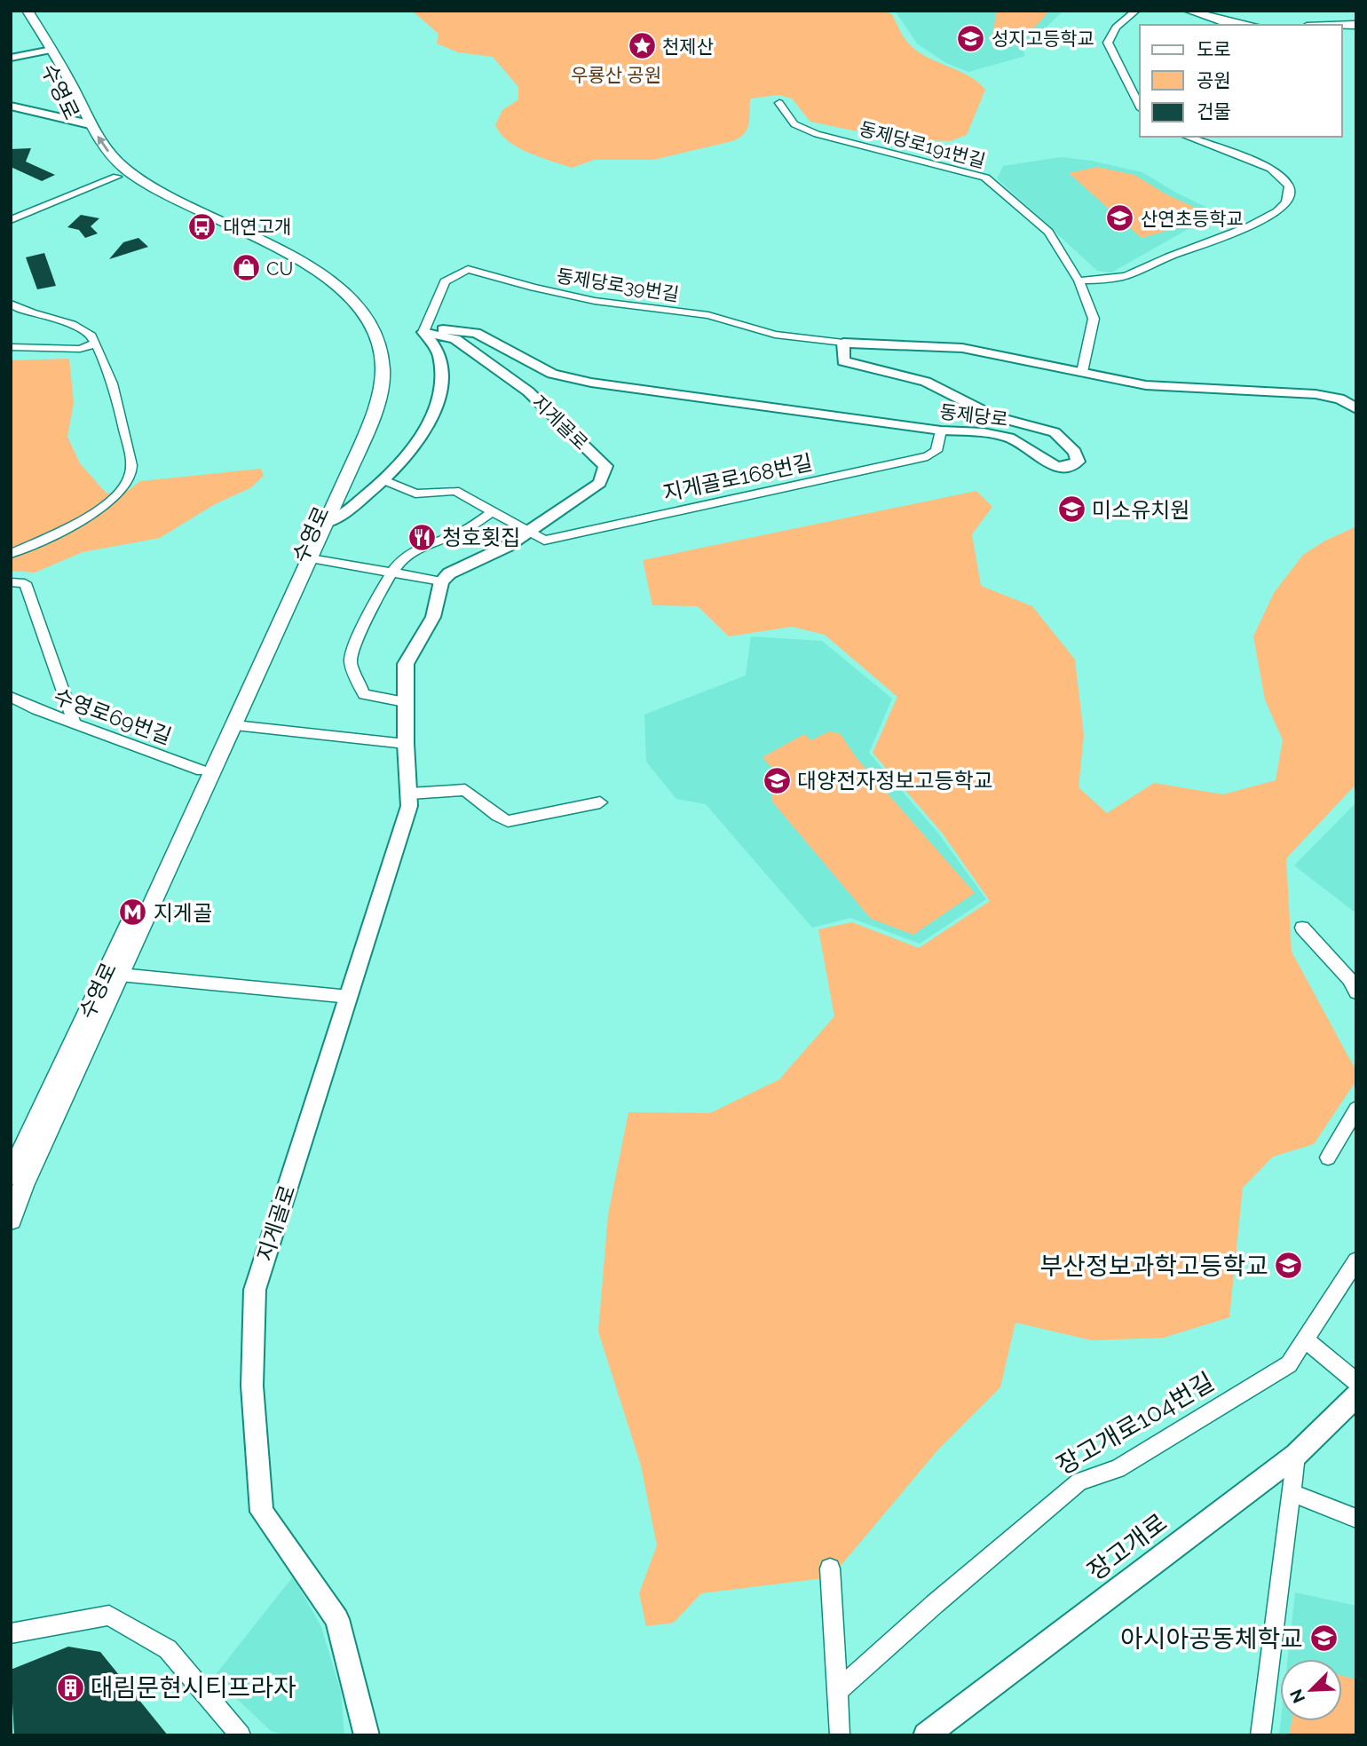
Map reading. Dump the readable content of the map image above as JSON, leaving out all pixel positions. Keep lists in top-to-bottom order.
{
  "streets": {
    "main road": ["수영로"],
    "street": [
      "동제당로191번길",
      "동제당로39번길",
      "동제당로",
      "지게골로",
      "지게골로168번길",
      "수영로69번길",
      "장고개로104번길",
      "장고개로"
    ]
  },
  "crossings": [
    ["수영로", "지게골로"],
    ["수영로", "수영로69번길"],
    ["동제당로39번길", "동제당로"],
    ["동제당로39번길", "지게골로"],
    ["동제당로", "지게골로"],
    ["동제당로", "지게골로168번길"],
    ["지게골로", "지게골로168번길"]
  ],
  "parks": ["우룡산 공원"],
  "places": {
    "school or university": [
      "성지고등학교",
      "산연초등학교",
      "미소유치원",
      "대양전자정보고등학교",
      "부산정보과학고등학교",
      "아시아공동체학교"
    ],
    "place": ["천제산"],
    "bus stop": ["대연고개"],
    "shop": ["CU"],
    "restaurant": ["청호횟집"],
    "metro station": ["지게골"],
    "building": ["대림문현시티프라자"]
  },
  "legend": ["도로", "공원", "건물"],
  "north": "bottom left"
}
